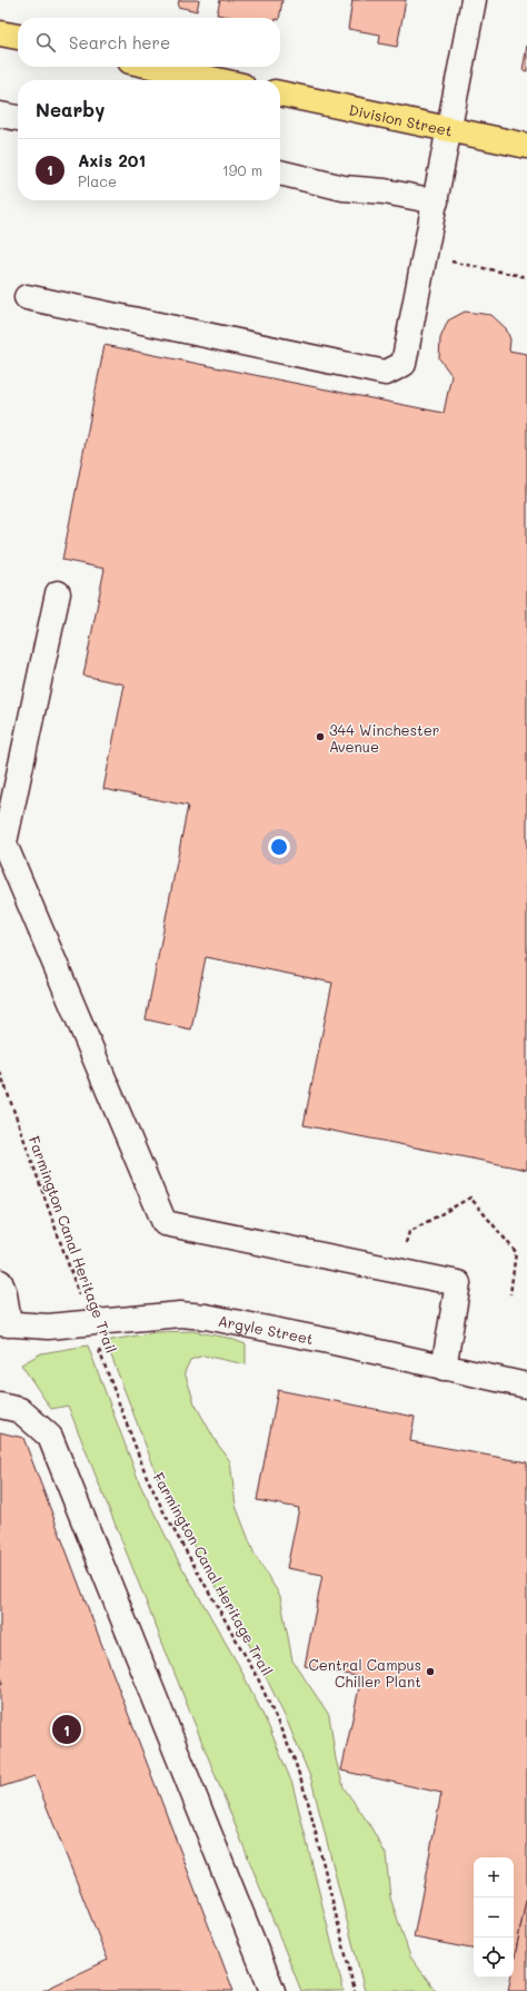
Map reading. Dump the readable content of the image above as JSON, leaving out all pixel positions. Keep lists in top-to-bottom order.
{
  "streets": {
    "main road": ["Division Street"],
    "street": ["Argyle Street"],
    "path": ["Farmington Canal Heritage Trail"]
  },
  "crossings": [
    ["Farmington Canal Heritage Trail", "Argyle Street"]
  ],
  "places": ["344 Winchester Avenue", "Central Campus Chiller Plant"],
  "page": {
    "search": "Search here",
    "heading": "Nearby",
    "list": [
      {
        "mark": "1",
        "name": "Axis 201",
        "note": "Place",
        "value": "190 m"
      }
    ],
    "pins": "1",
    "map_buttons": ["+", "−"]
  }
}
